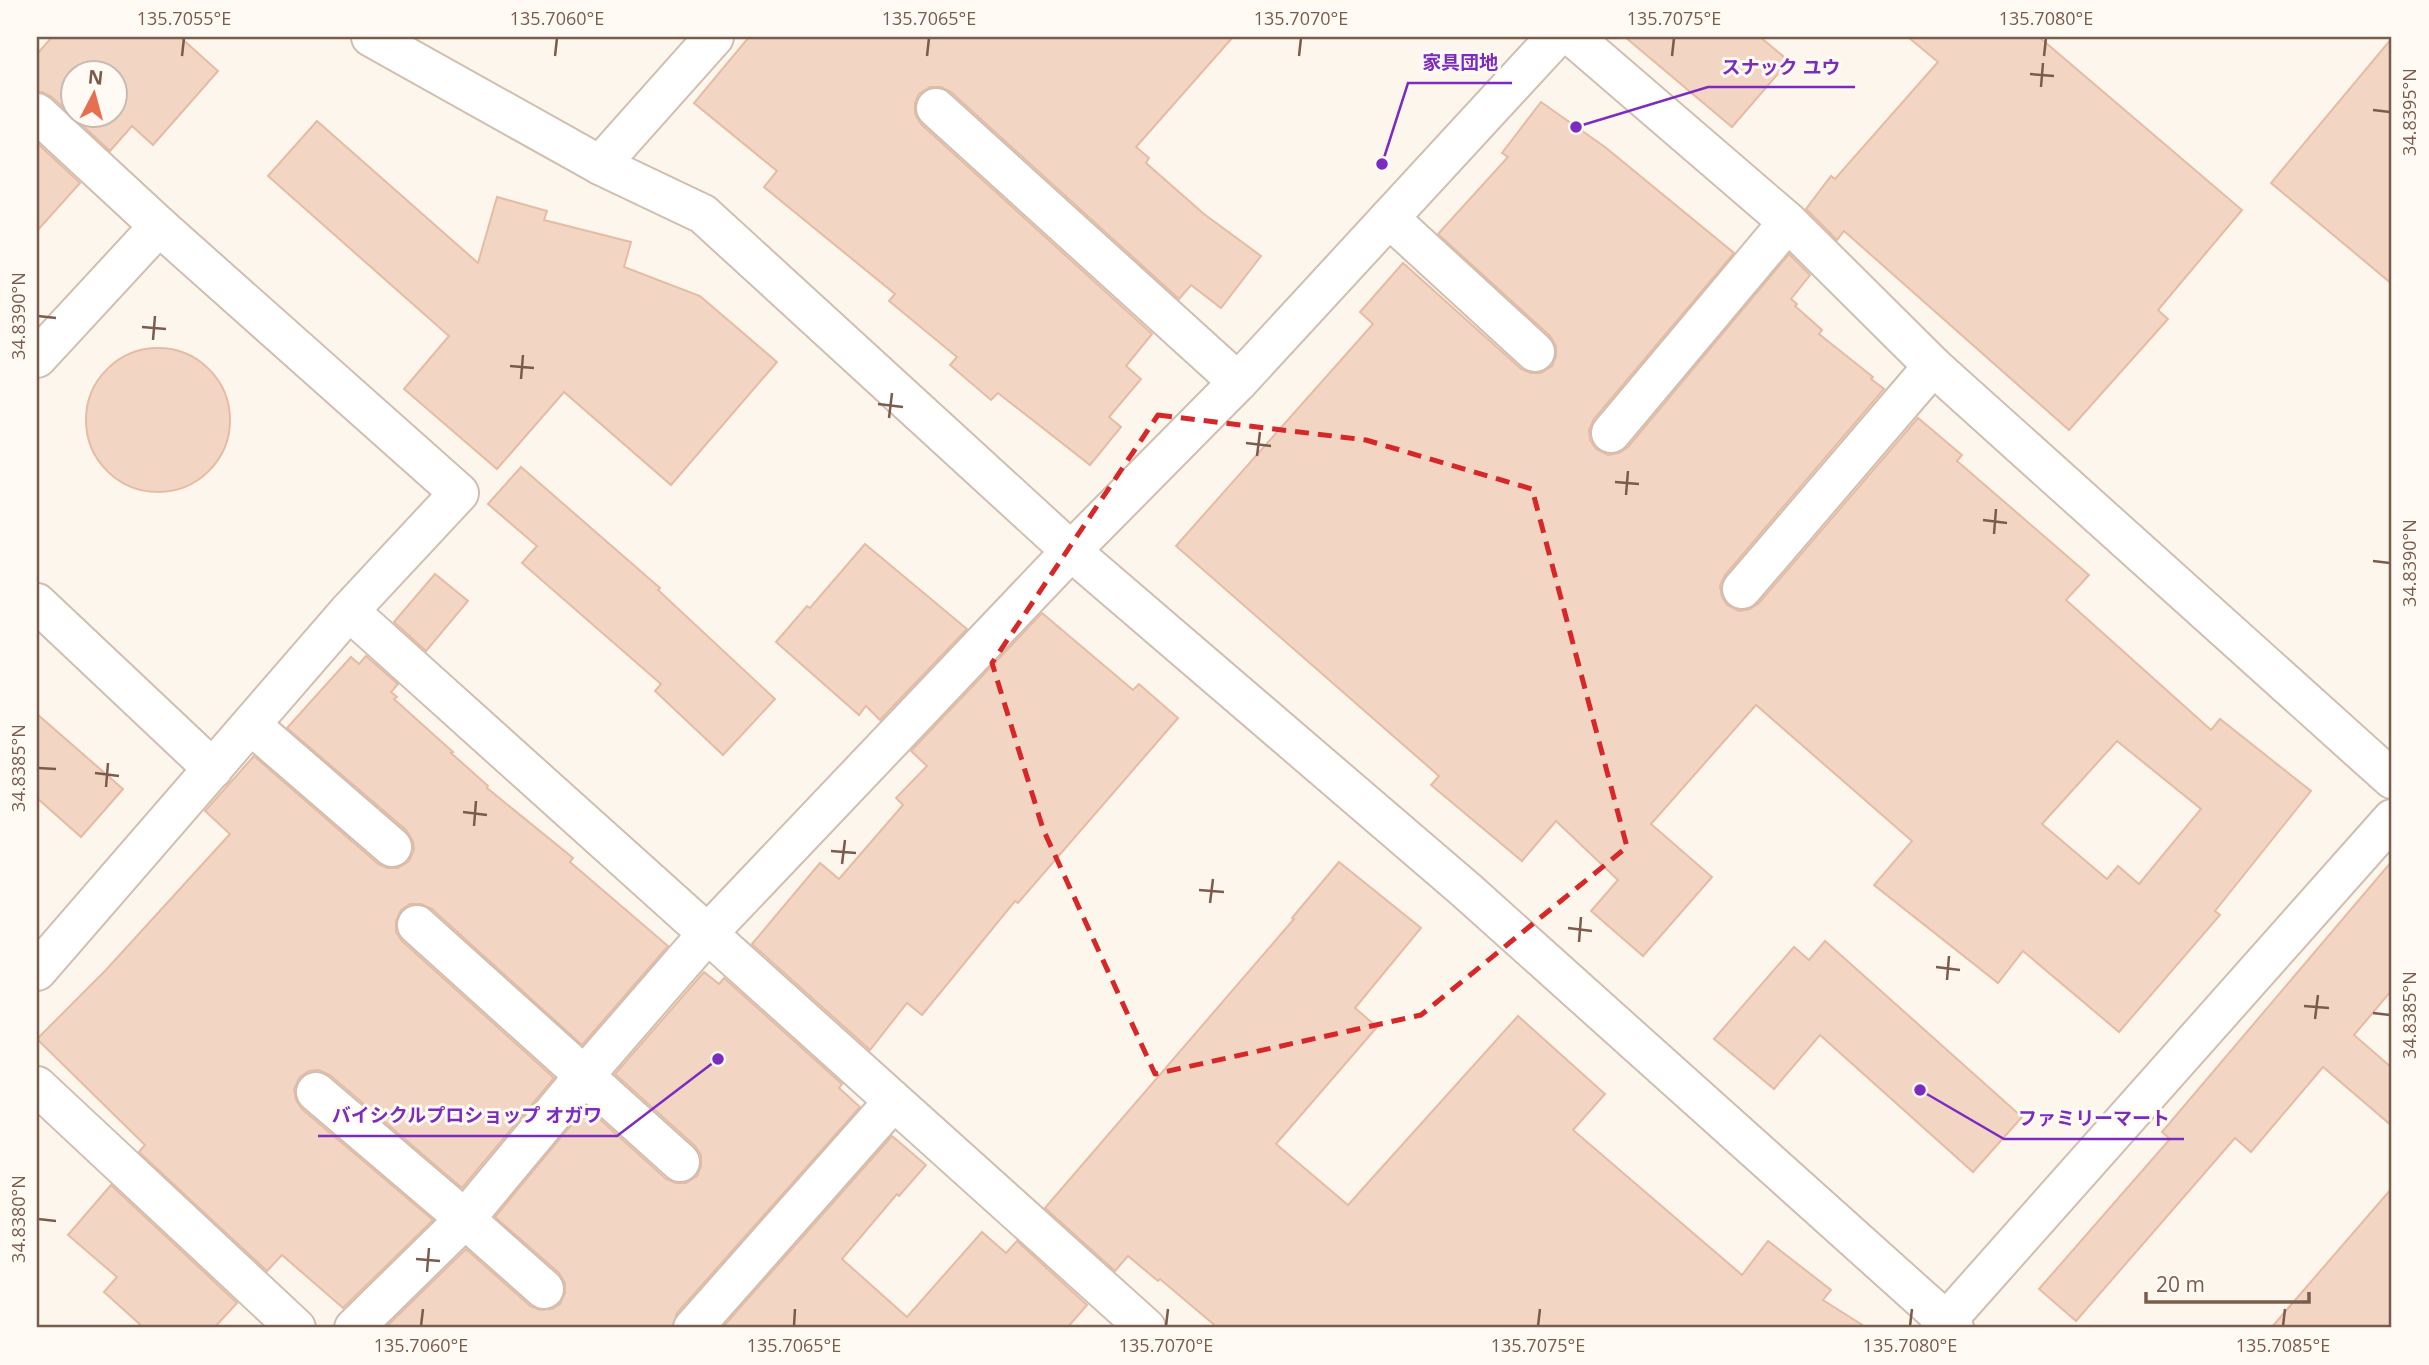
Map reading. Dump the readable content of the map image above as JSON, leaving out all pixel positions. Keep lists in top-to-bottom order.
{
  "places": [
    "スナック ユウ",
    "家具団地",
    "バイシクルプロショップ オガワ",
    "ファミリーマート"
  ],
  "scale_bar": "20 m",
  "north": "top",
  "coordinates": [
    "135.7055°E",
    "135.7060°E",
    "135.7065°E",
    "135.7070°E",
    "135.7075°E",
    "135.7080°E",
    "34.8395°N",
    "34.8390°N",
    "34.8385°N",
    "34.8380°N",
    "135.7085°E"
  ]
}
